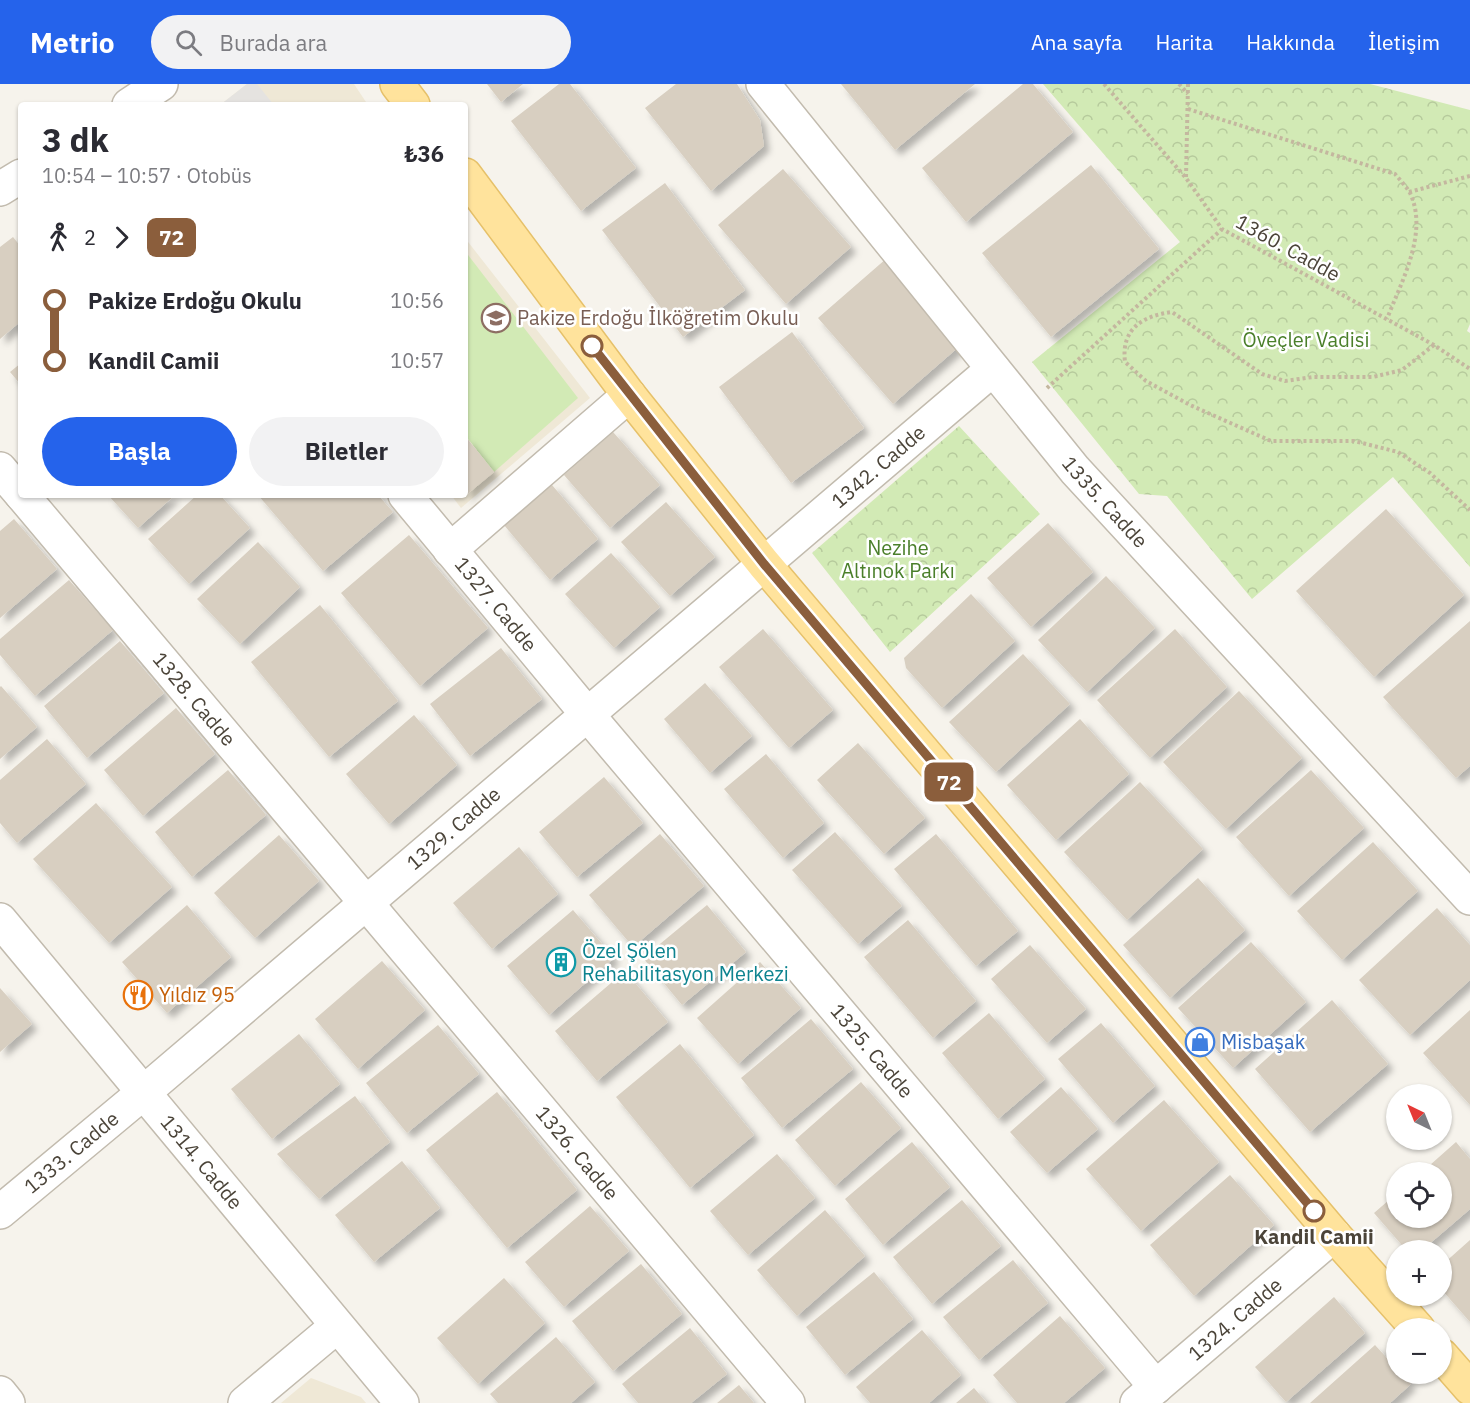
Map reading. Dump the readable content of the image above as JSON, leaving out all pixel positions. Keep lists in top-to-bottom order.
{
  "streets": {
    "street": [
      "1342. Cadde",
      "1335. Cadde",
      "1327. Cadde",
      "1328. Cadde",
      "1329. Cadde",
      "1325. Cadde",
      "1326. Cadde",
      "1333. Cadde",
      "1314. Cadde",
      "1324. Cadde"
    ],
    "path": ["1360. Cadde"]
  },
  "crossings": [
    ["1342. Cadde", "1335. Cadde"],
    ["1342. Cadde", "1329. Cadde"],
    ["1327. Cadde", "1329. Cadde"],
    ["1327. Cadde", "1325. Cadde"],
    ["1328. Cadde", "1329. Cadde"],
    ["1328. Cadde", "1326. Cadde"],
    ["1329. Cadde", "1325. Cadde"],
    ["1329. Cadde", "1326. Cadde"],
    ["1329. Cadde", "1333. Cadde"],
    ["1329. Cadde", "1314. Cadde"],
    ["1325. Cadde", "1324. Cadde"],
    ["1333. Cadde", "1314. Cadde"]
  ],
  "parks": ["Öveçler Vadisi", "Nezihe Altınok Parkı"],
  "places": {
    "school or university": ["Pakize Erdoğu İlköğretim Okulu"],
    "building": ["Özel Şölen Rehabilitasyon Merkezi"],
    "restaurant": ["Yıldız 95"],
    "shop": ["Misbaşak"],
    "other": ["Kandil Camii"]
  },
  "lines": ["bus line 72"],
  "north": "top left",
  "page": {
    "header": "Metrio",
    "search": "Burada ara",
    "nav": [
      "Ana sayfa",
      "Harita",
      "Hakkında",
      "İletişim"
    ],
    "on_map": "72",
    "heading": ["3 dk", "10:54 – 10:57 · Otobüs", "₺36"],
    "legs": ["2", "72"],
    "list": [
      {
        "name": "Pakize Erdoğu Okulu",
        "value": "10:56"
      },
      {
        "name": "Kandil Camii",
        "value": "10:57"
      }
    ],
    "buttons": ["Başla", "Biletler"],
    "map_buttons": ["+", "−"]
  }
}
